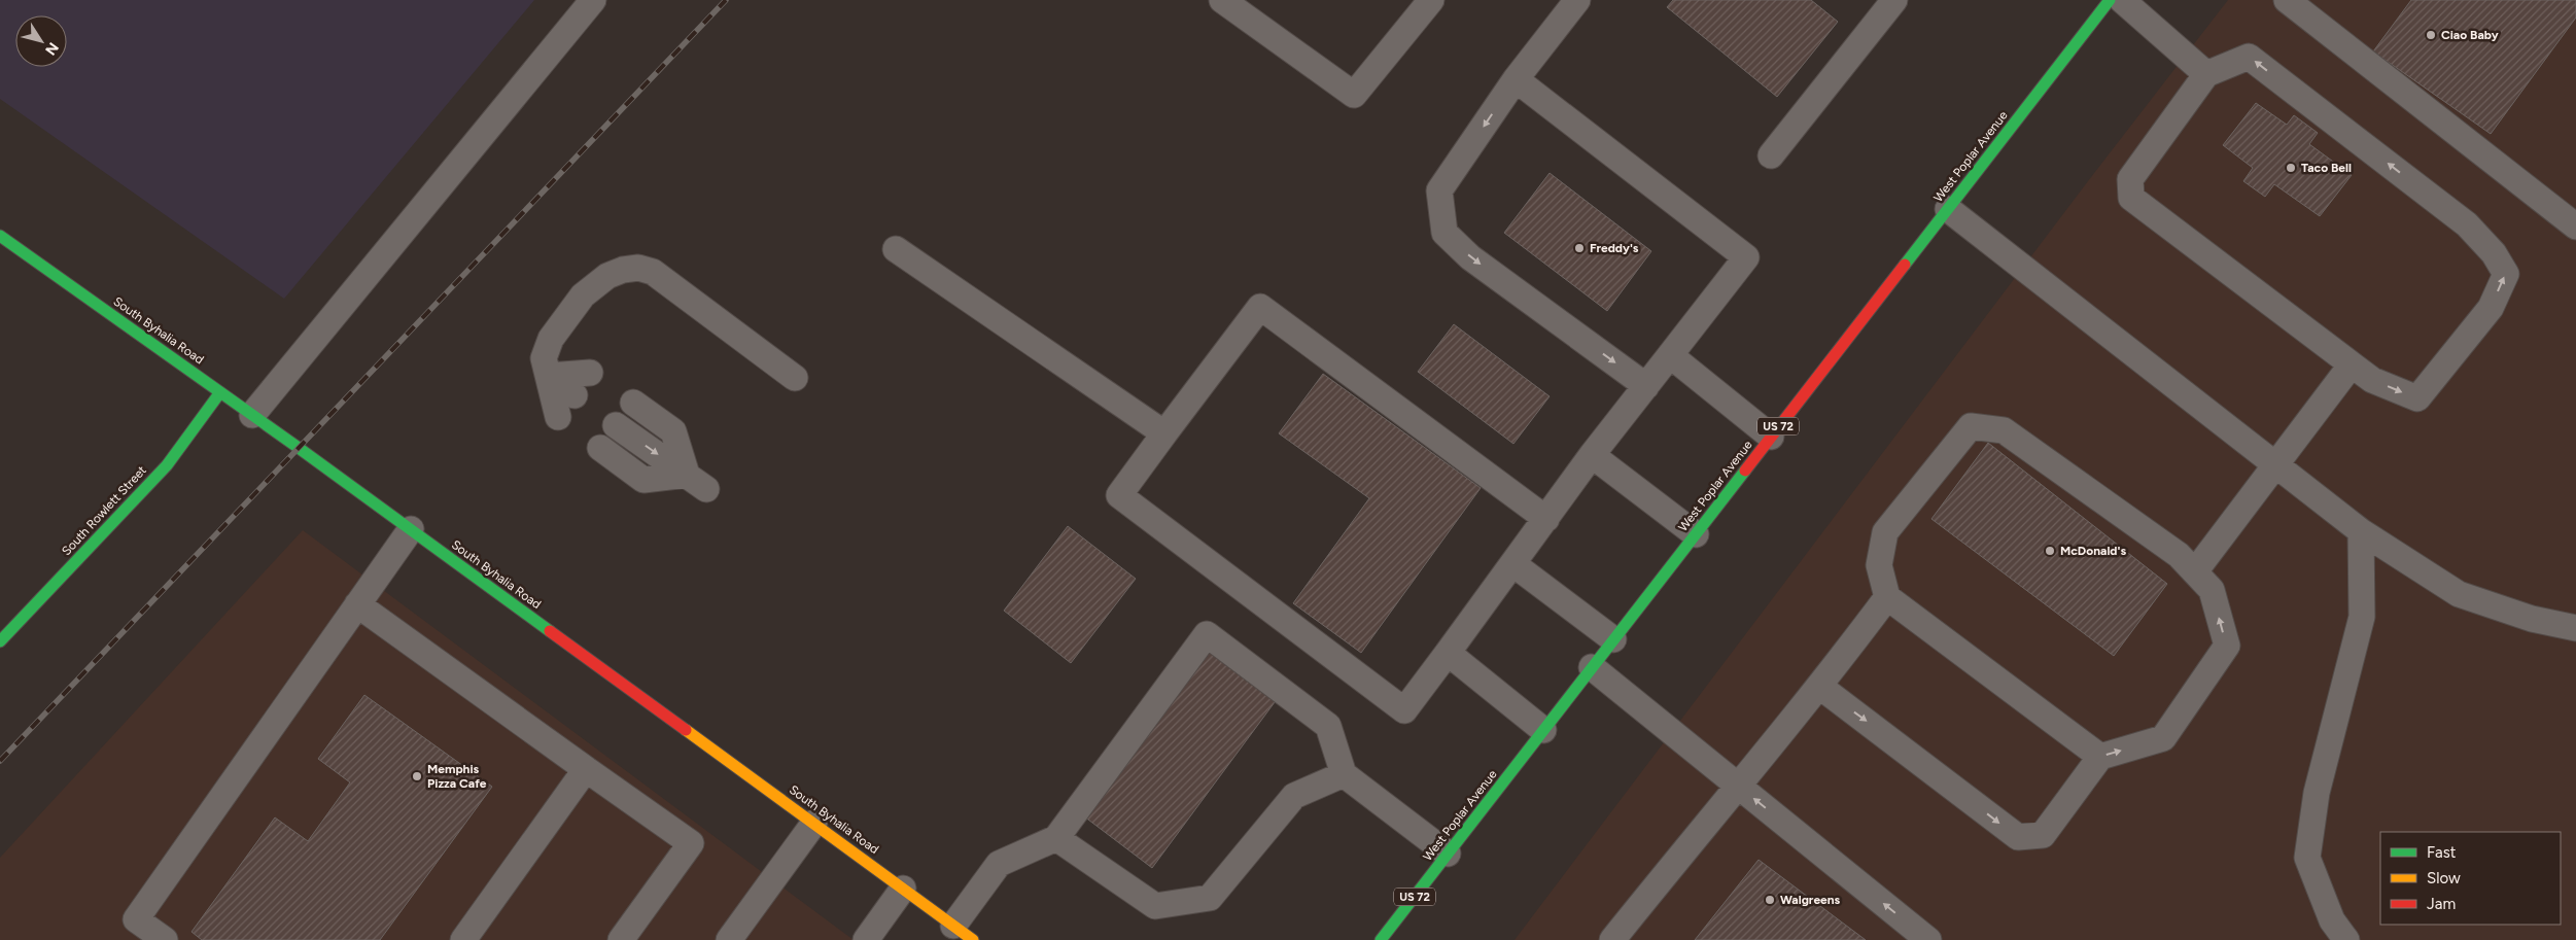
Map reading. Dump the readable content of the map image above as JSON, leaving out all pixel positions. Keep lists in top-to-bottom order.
{
  "streets": {
    "main road": [
      "West Poplar Avenue",
      "South Byhalia Road",
      "US 72",
      "South Rowlett Street"
    ]
  },
  "crossings": [
    ["South Byhalia Road", "South Rowlett Street"]
  ],
  "places": [
    "Ciao Baby",
    "Taco Bell",
    "Freddy's",
    "McDonald's",
    "Memphis Pizza Cafe",
    "Walgreens"
  ],
  "legend": ["Fast", "Slow", "Jam"],
  "north": "bottom right"
}
